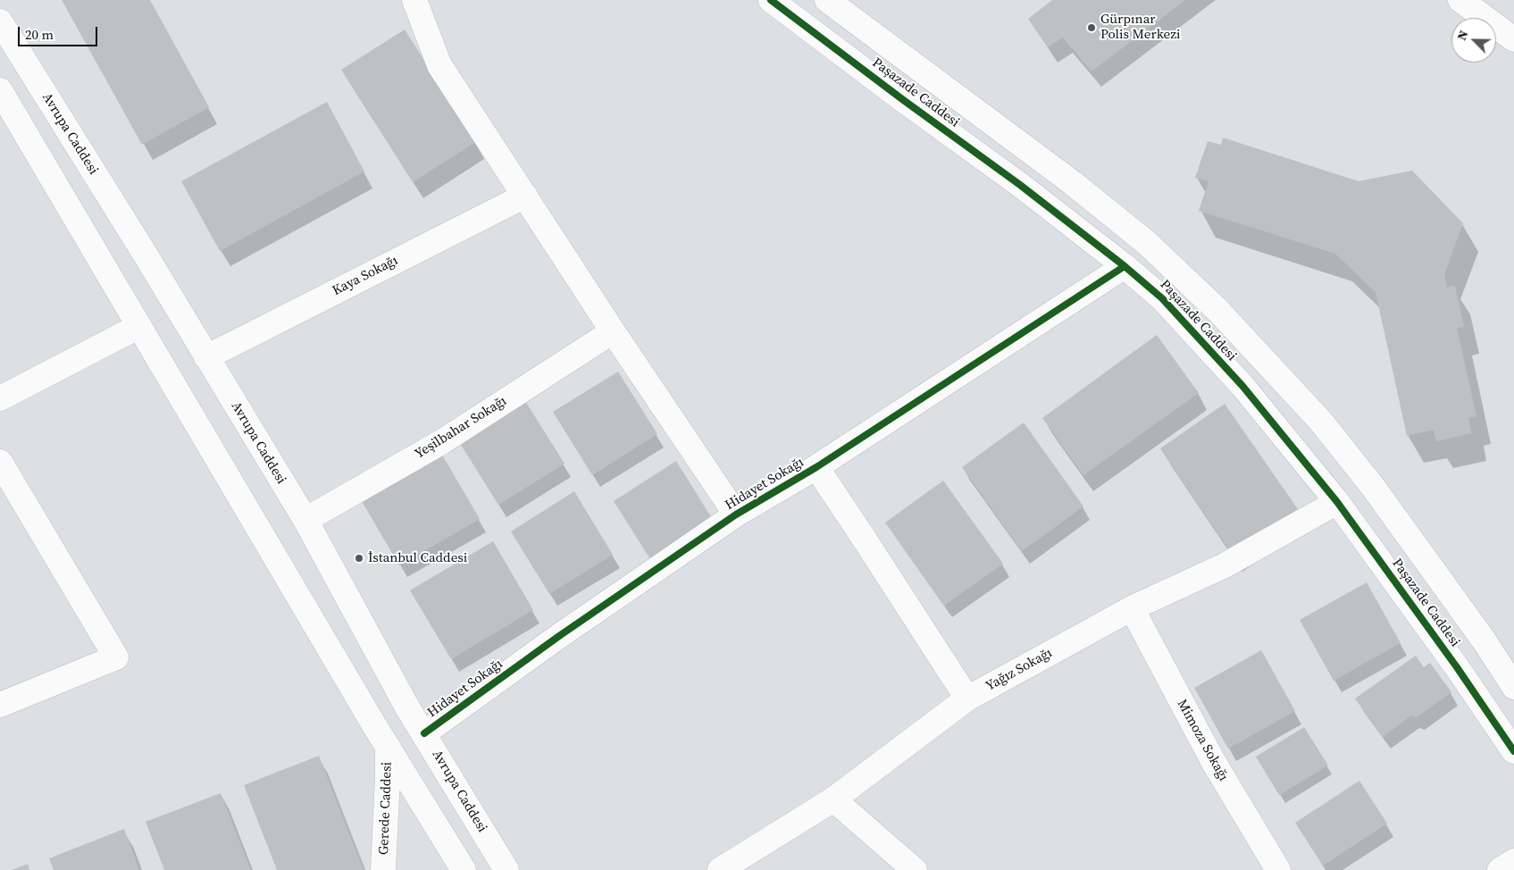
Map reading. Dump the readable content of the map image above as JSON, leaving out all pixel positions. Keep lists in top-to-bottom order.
{
  "streets": {
    "street": [
      "Paşazade Caddesi",
      "Avrupa Caddesi",
      "Kaya Sokağı",
      "Yeşilbahar Sokağı",
      "Hidayet Sokağı",
      "Yağız Sokağı",
      "Mimoza Sokağı",
      "Gerede Caddesi"
    ]
  },
  "crossings": [
    ["Paşazade Caddesi", "Hidayet Sokağı"],
    ["Paşazade Caddesi", "Yağız Sokağı"],
    ["Avrupa Caddesi", "Kaya Sokağı"],
    ["Avrupa Caddesi", "Yeşilbahar Sokağı"],
    ["Avrupa Caddesi", "Hidayet Sokağı"],
    ["Yağız Sokağı", "Mimoza Sokağı"]
  ],
  "places": ["Gürpınar Polis Merkezi", "İstanbul Caddesi"],
  "scale_bar": "20 m",
  "north": "top left"
}
